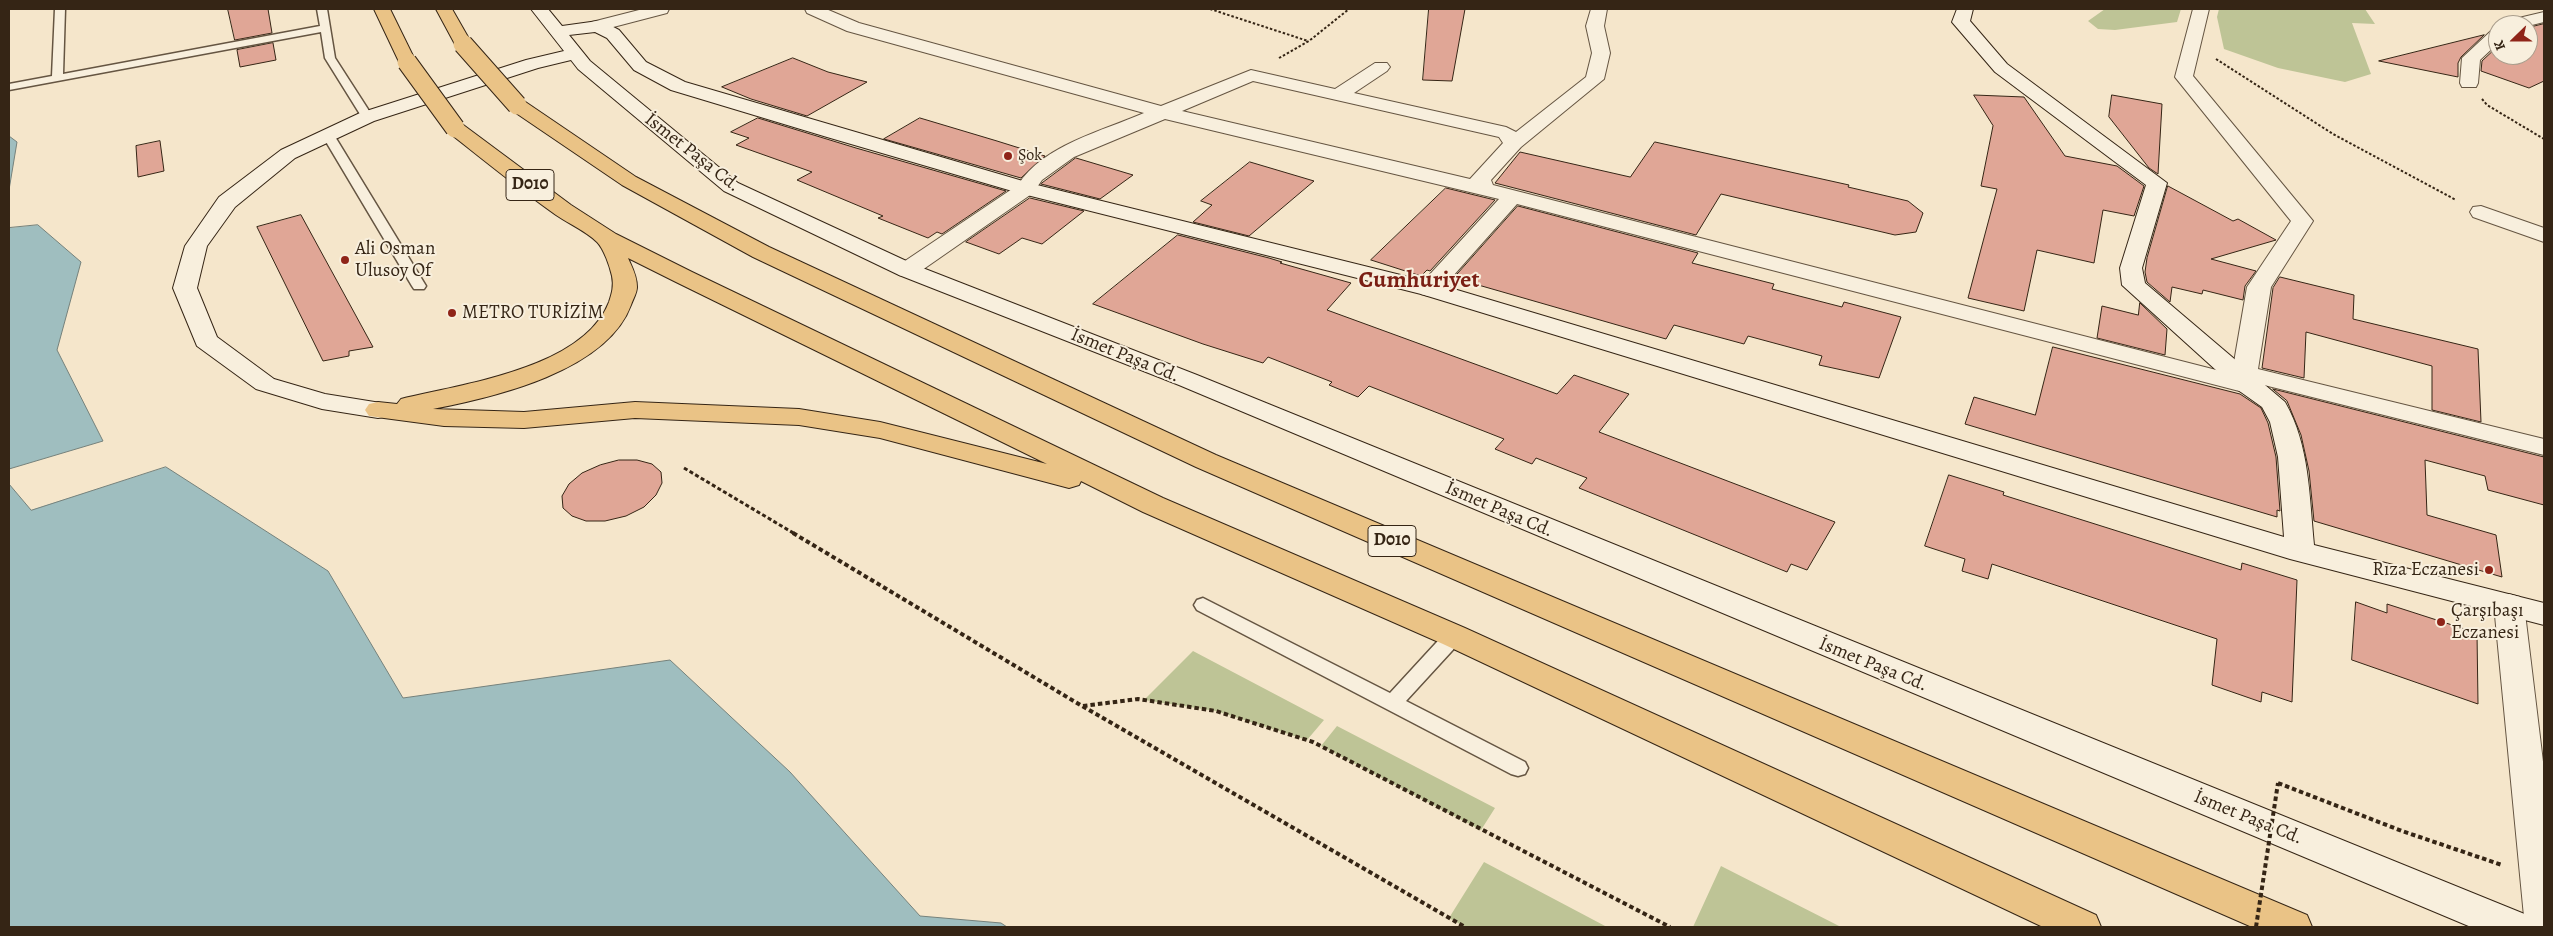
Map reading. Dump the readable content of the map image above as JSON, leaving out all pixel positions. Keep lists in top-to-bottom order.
{
  "streets": {
    "highway": ["D010"],
    "street": ["İsmet Paşa Cd."]
  },
  "districts": ["Cumhuriyet"],
  "places": [
    "Şok",
    "Ali Osman Ulusoy Of",
    "METRO TURİZİM",
    "Rıza Eczanesi",
    "Çarşıbaşı Eczanesi"
  ],
  "north": "left"
}
